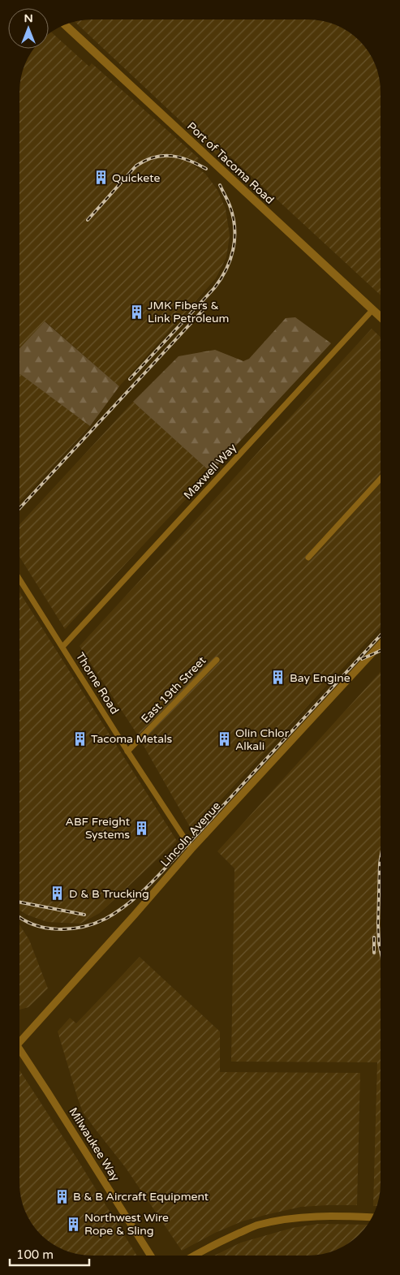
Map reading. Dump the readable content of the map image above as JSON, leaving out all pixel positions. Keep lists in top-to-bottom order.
{
  "streets": {
    "main road": ["Port of Tacoma Road"],
    "street": [
      "Maxwell Way",
      "Thorne Road",
      "East 19th Street",
      "Lincoln Avenue",
      "Milwaukee Way"
    ]
  },
  "crossings": [
    ["Port of Tacoma Road", "Maxwell Way"],
    ["Maxwell Way", "Thorne Road"],
    ["Thorne Road", "East 19th Street"],
    ["Thorne Road", "Lincoln Avenue"]
  ],
  "places": {
    "building": [
      "Quickete",
      "JMK Fibers & Link Petroleum",
      "Bay Engine",
      "Tacoma Metals",
      "Olin Chlor Alkali",
      "ABF Freight Systems",
      "D & B Trucking",
      "B & B Aircraft Equipment",
      "Northwest Wire Rope & Sling"
    ]
  },
  "scale_bar": "100 m",
  "north": "top"
}
